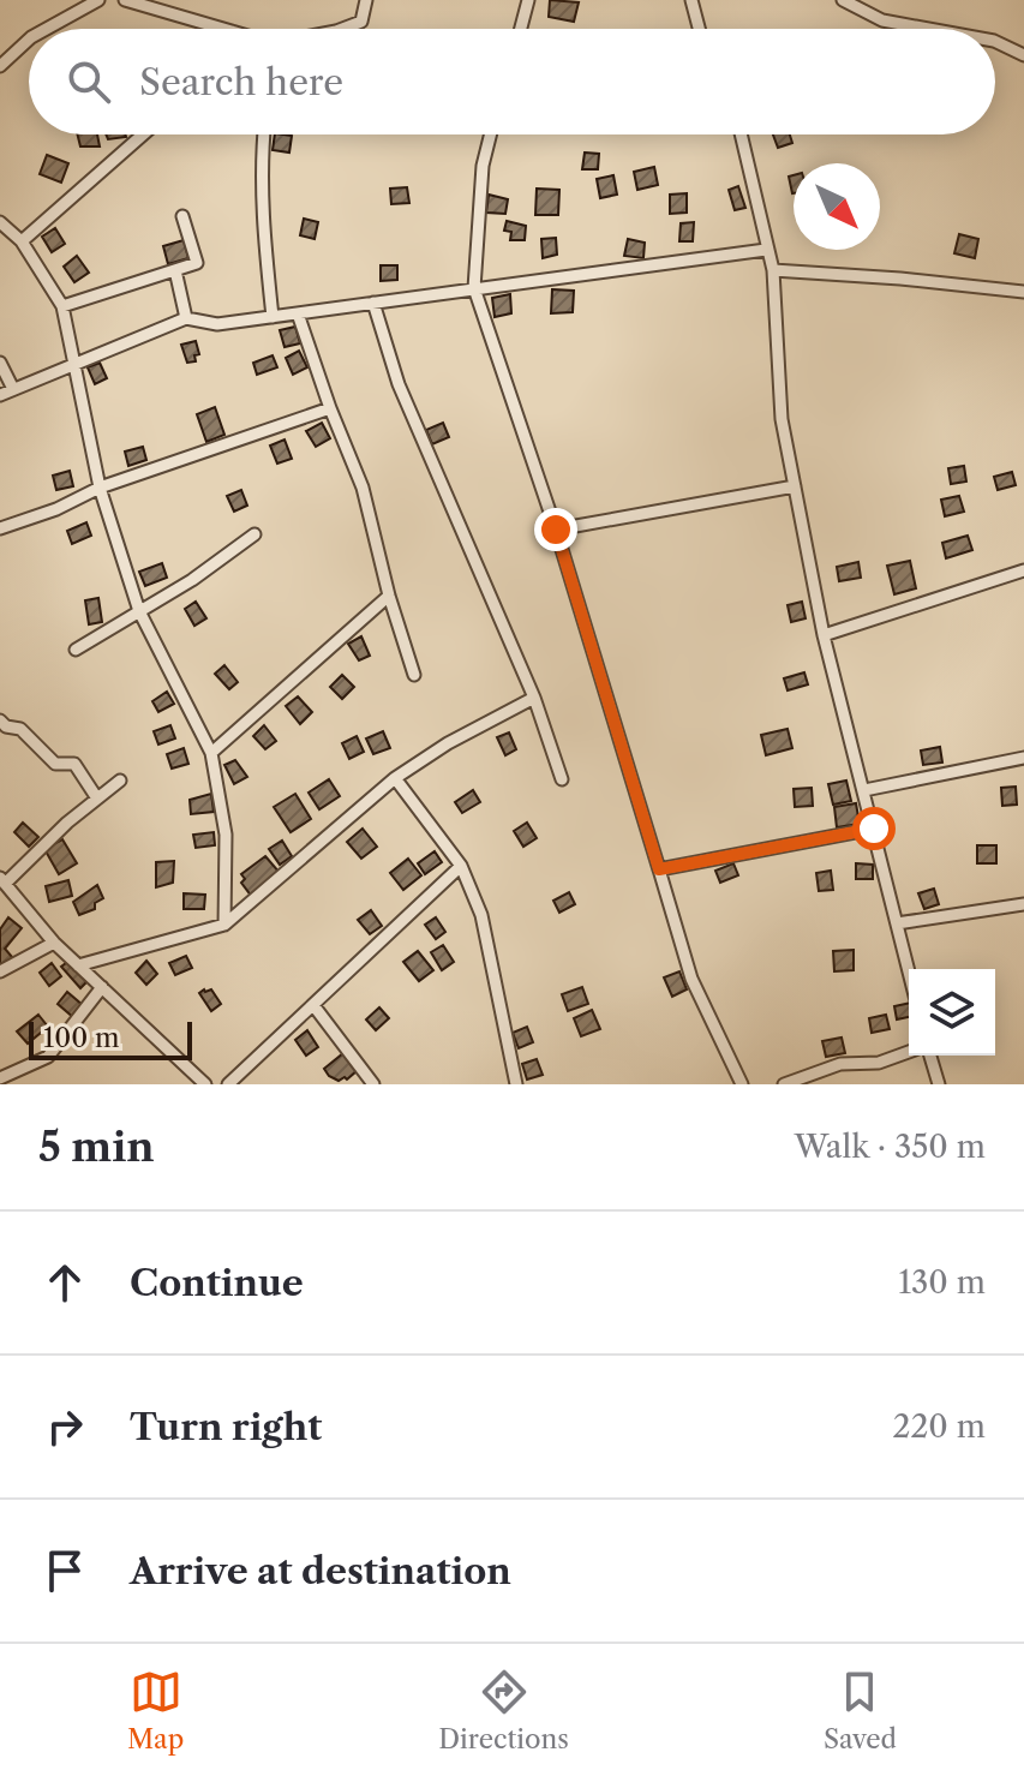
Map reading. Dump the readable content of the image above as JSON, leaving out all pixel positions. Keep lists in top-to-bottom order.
{
  "scale_bar": "100 m",
  "north": "bottom right",
  "page": {
    "search": "Search here",
    "scale": "100 m",
    "heading": ["5 min", "Walk · 350 m"],
    "list": [
      ["Continue", "130 m"],
      ["Turn right", "220 m"],
      "Arrive at destination"
    ],
    "nav": ["Map", "Directions", "Saved"]
  }
}
